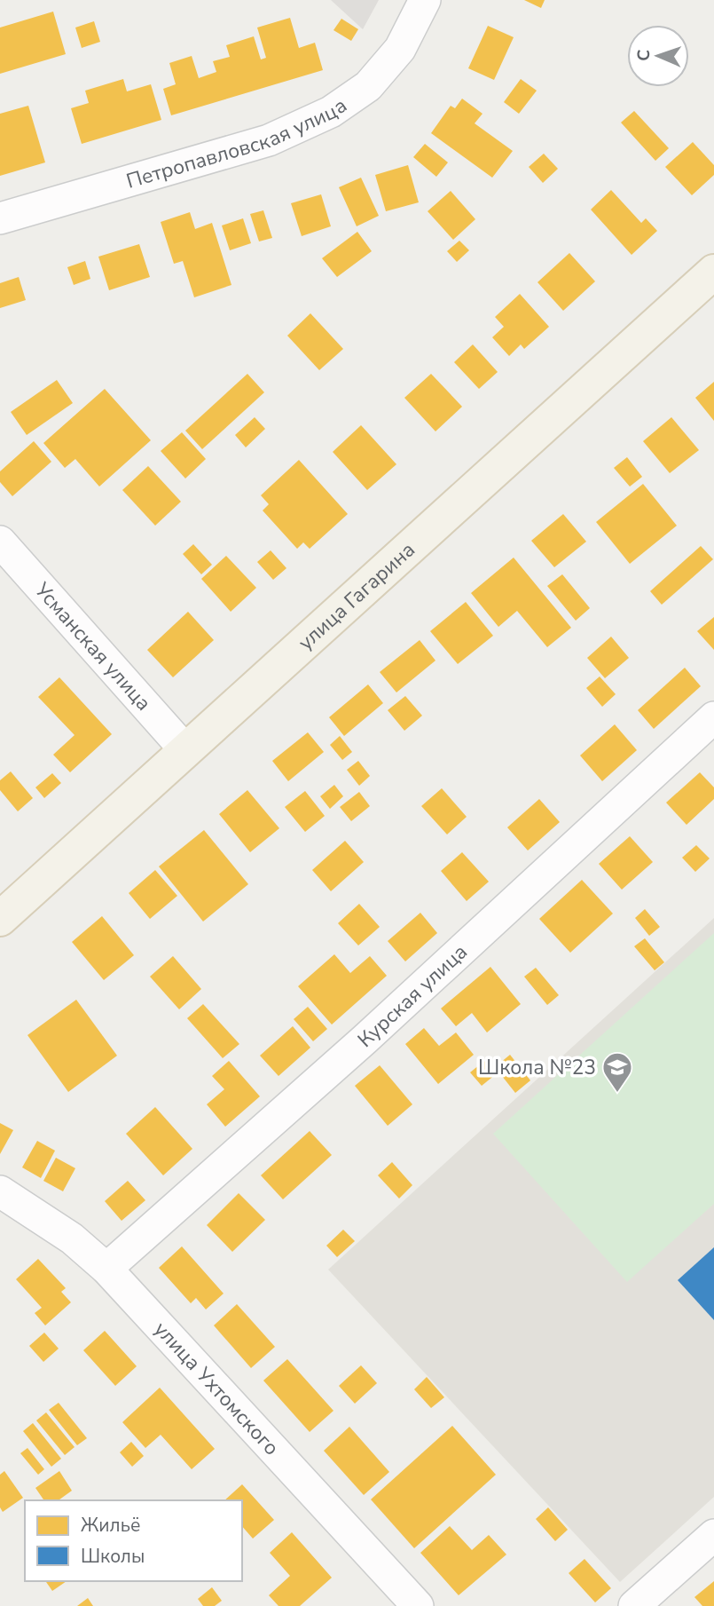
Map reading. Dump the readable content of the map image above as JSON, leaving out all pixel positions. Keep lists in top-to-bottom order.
{
  "streets": {
    "main road": ["улица Гагарина"],
    "street": [
      "Петропавловская улица",
      "Усманская улица",
      "Курская улица",
      "улица Ухтомского"
    ]
  },
  "crossings": [
    ["улица Гагарина", "Усманская улица"],
    ["Курская улица", "улица Ухтомского"]
  ],
  "places": {
    "school or university": ["Школа №23"]
  },
  "legend": ["Жильё", "Школы"],
  "north": "left"
}
